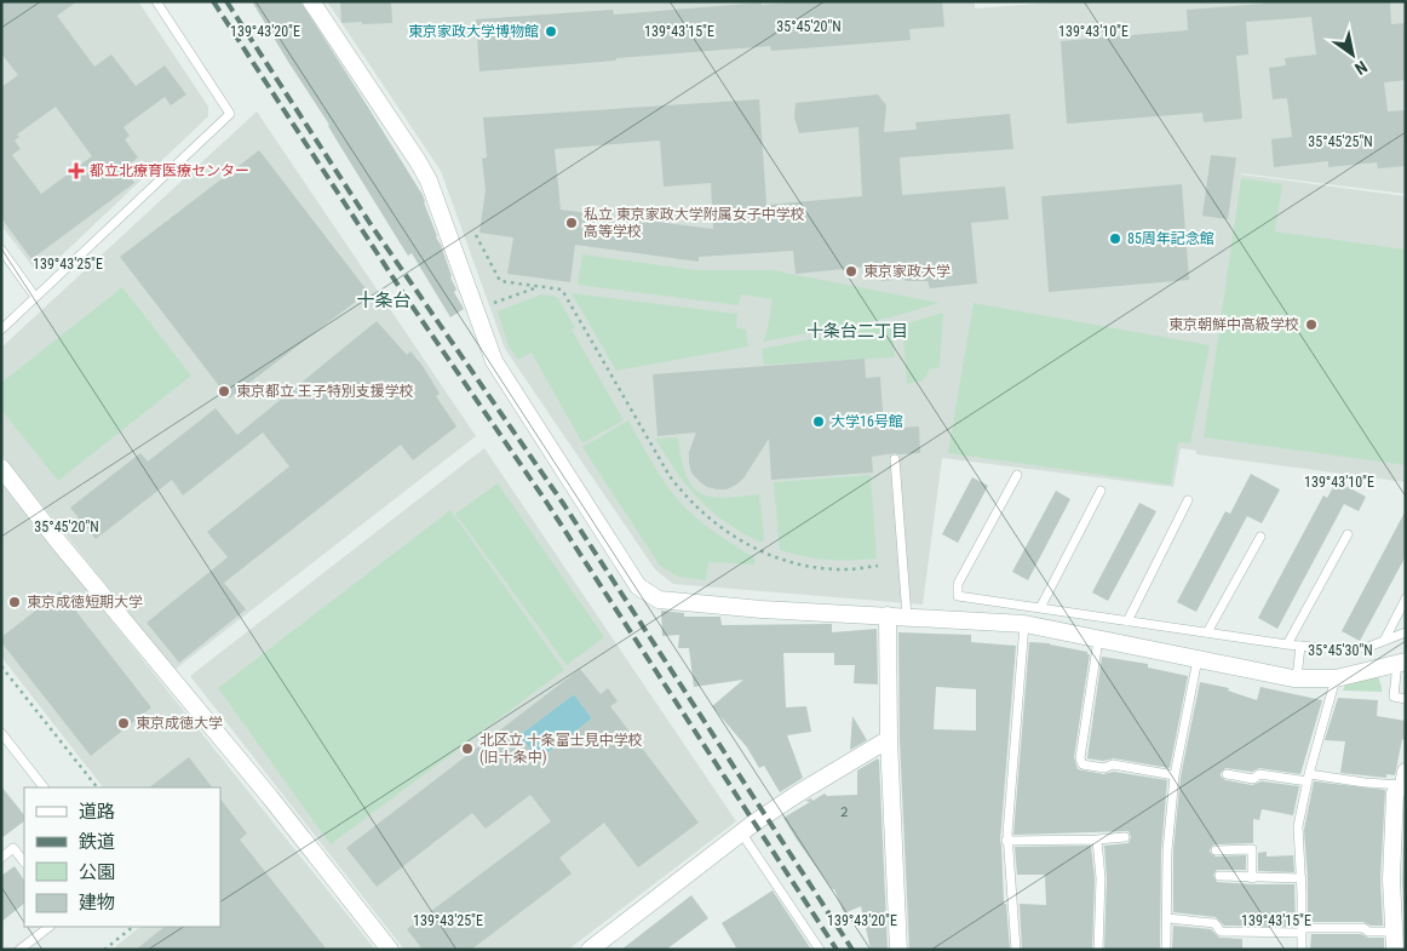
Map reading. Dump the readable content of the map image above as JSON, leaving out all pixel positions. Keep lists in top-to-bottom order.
{
  "districts": ["十条台", "十条台二丁目"],
  "places": {
    "other": [
      "東京家政大学博物館",
      "私立 東京家政大学附属女子中学校 高等学校",
      "85周年記念館",
      "東京家政大学",
      "東京朝鮮中高級学校",
      "東京都立 王子特別支援学校",
      "大学16号館",
      "東京成徳短期大学",
      "東京成徳大学",
      "北区立 十条富士見中学校 (旧十条中)"
    ],
    "health": ["都立北療育医療センター"]
  },
  "house_numbers": ["２"],
  "legend": [
    "道路",
    "鉄道",
    "公園",
    "建物"
  ],
  "north": "bottom right",
  "coordinates": [
    "35°45'20\"N",
    "139°43'20\"E",
    "139°43'15\"E",
    "139°43'10\"E",
    "35°45'25\"N",
    "139°43'25\"E",
    "35°45'30\"N"
  ]
}
